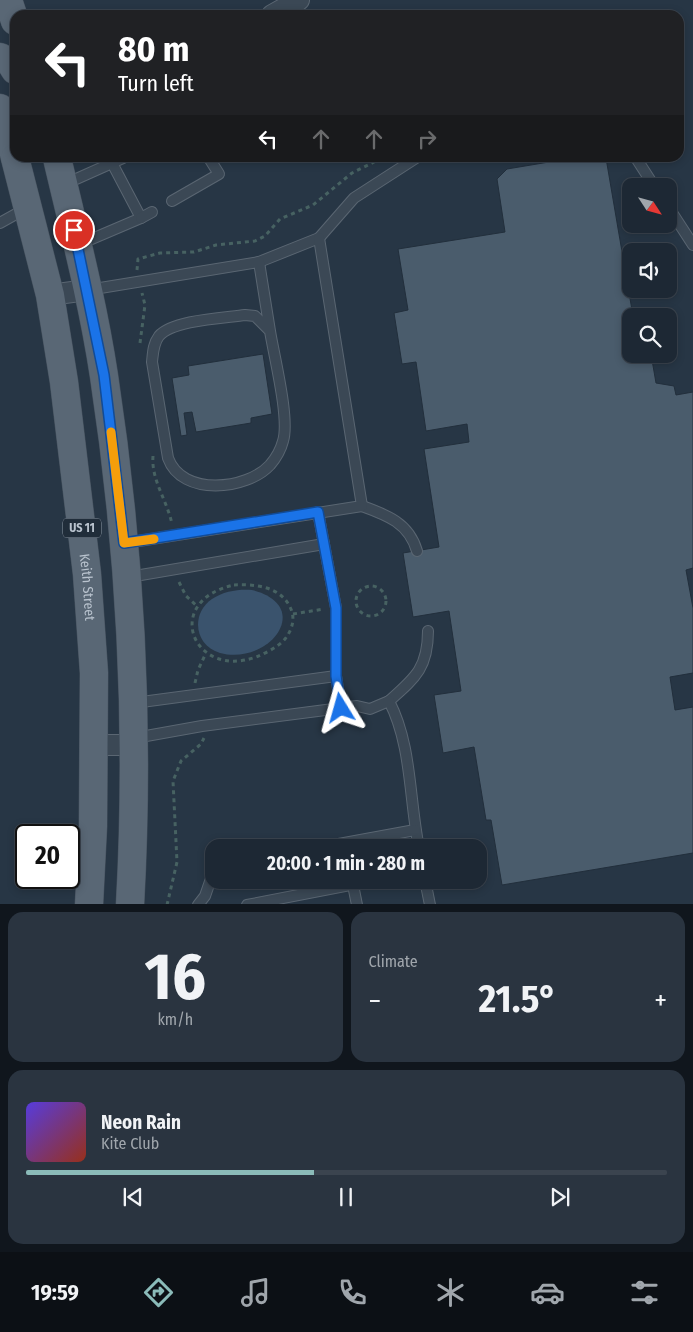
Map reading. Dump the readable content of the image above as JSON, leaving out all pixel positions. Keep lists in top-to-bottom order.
{
  "streets": {
    "main road": ["US 11", "Keith Street"]
  },
  "north": "bottom right",
  "page": {
    "turn": ["80 m", "Turn left"],
    "limit": "20",
    "trip": "20:00 · 1 min · 280 m",
    "tile": [
      ["16", "km/h"],
      "Climate"
    ],
    "heat": ["−", "21.5°", "+"],
    "song": ["Neon Rain", "Kite Club"],
    "tabs": "19:59"
  }
}
